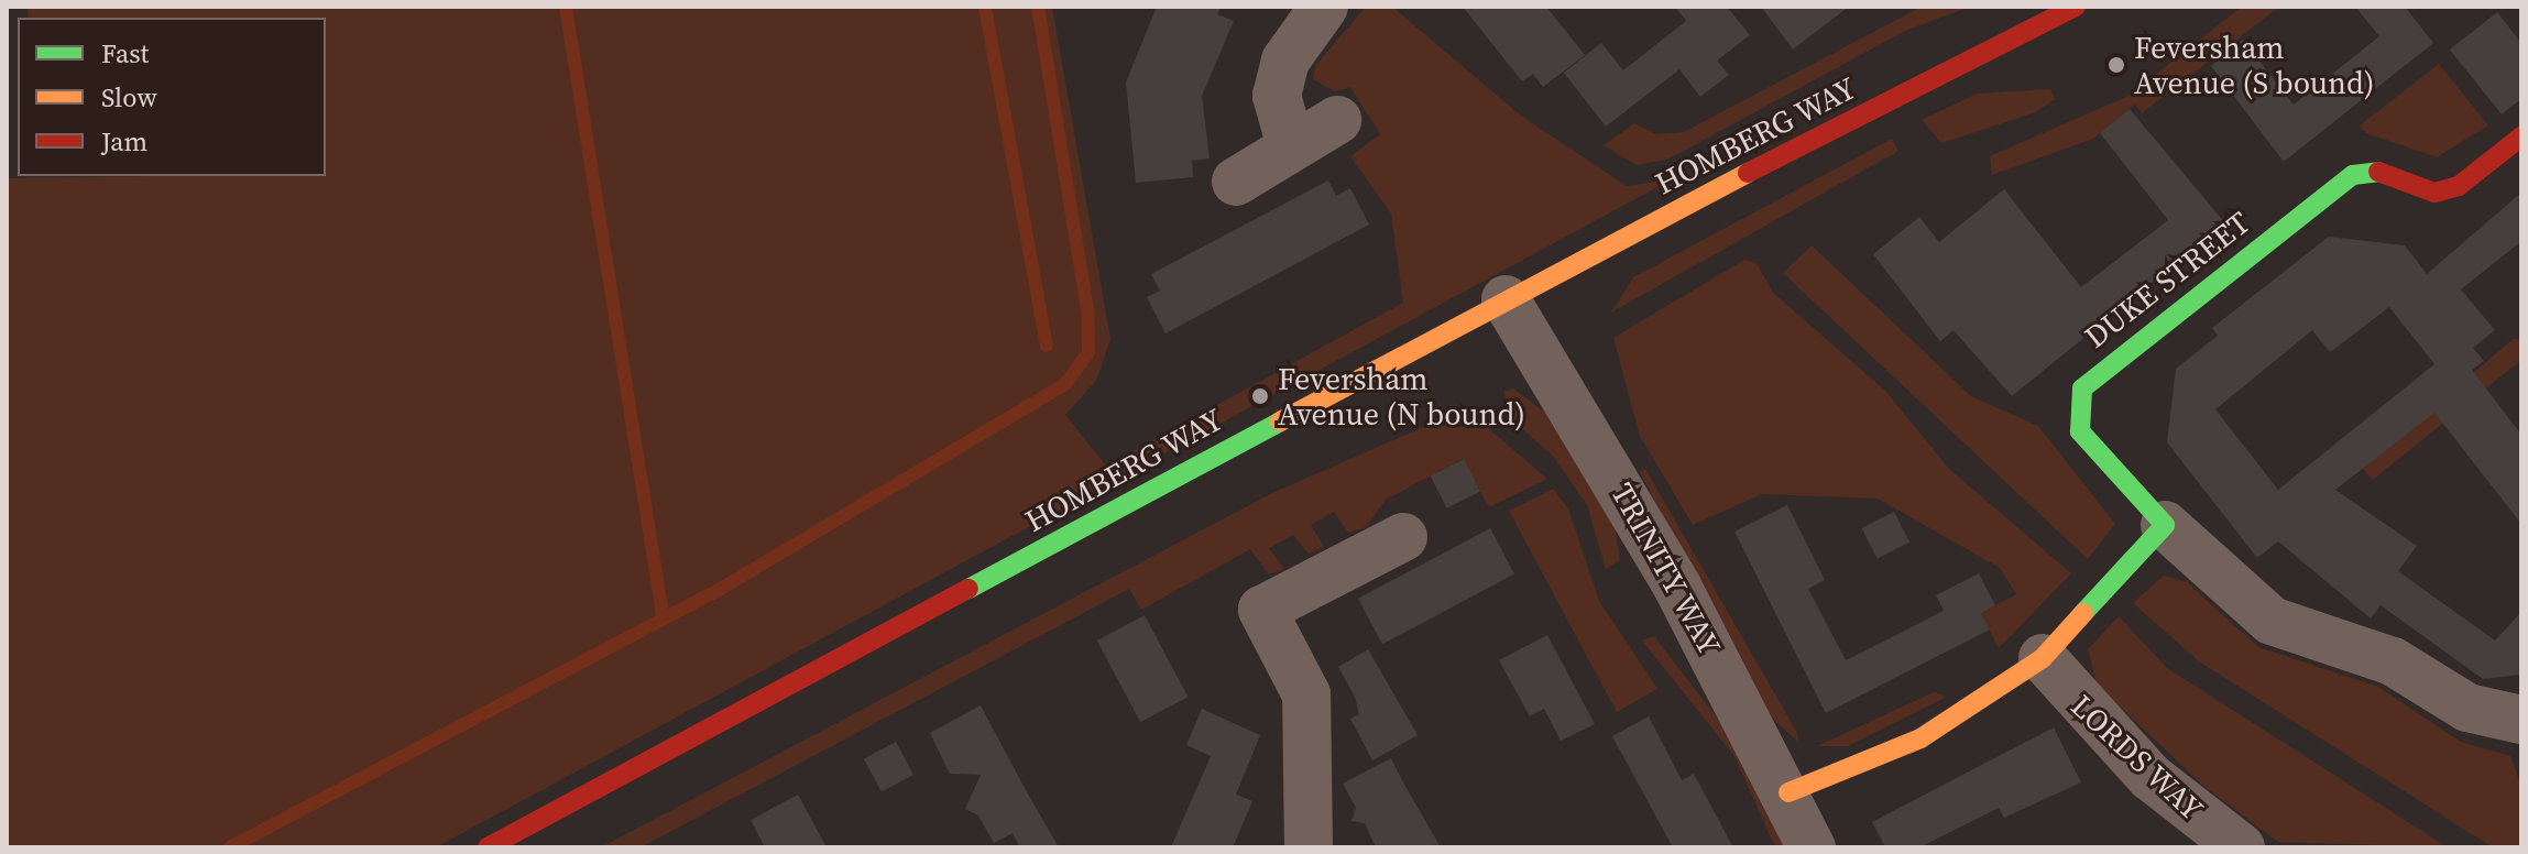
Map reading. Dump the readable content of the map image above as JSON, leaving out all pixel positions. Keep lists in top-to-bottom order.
{
  "streets": {
    "main road": ["HOMBERG WAY", "DUKE STREET"],
    "street": ["TRINITY WAY", "LORDS WAY"]
  },
  "crossings": [
    ["HOMBERG WAY", "TRINITY WAY"]
  ],
  "places": ["Feversham Avenue (S bound)", "Feversham Avenue (N bound)"],
  "legend": ["Fast", "Slow", "Jam"]
}
